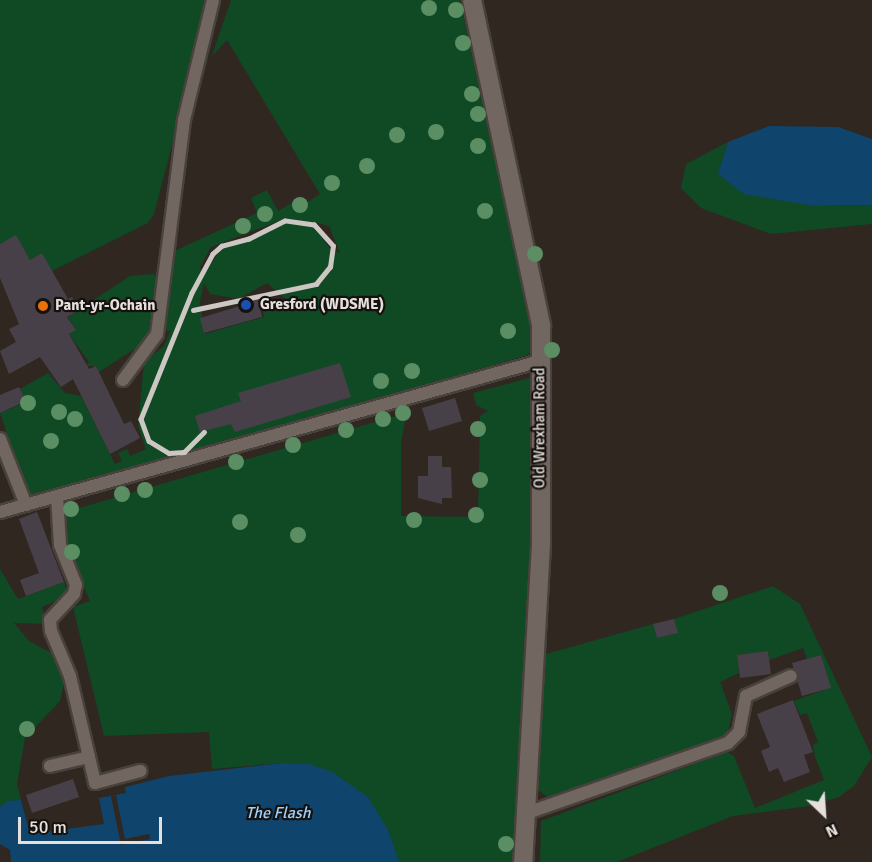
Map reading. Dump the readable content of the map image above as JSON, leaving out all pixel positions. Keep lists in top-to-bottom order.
{
  "streets": {
    "street": ["Old Wrexham Road"]
  },
  "water": ["The Flash"],
  "places": ["Gresford (WDSME)", "Pant-yr-Ochain"],
  "scale_bar": "50 m",
  "north": "bottom right"
}
